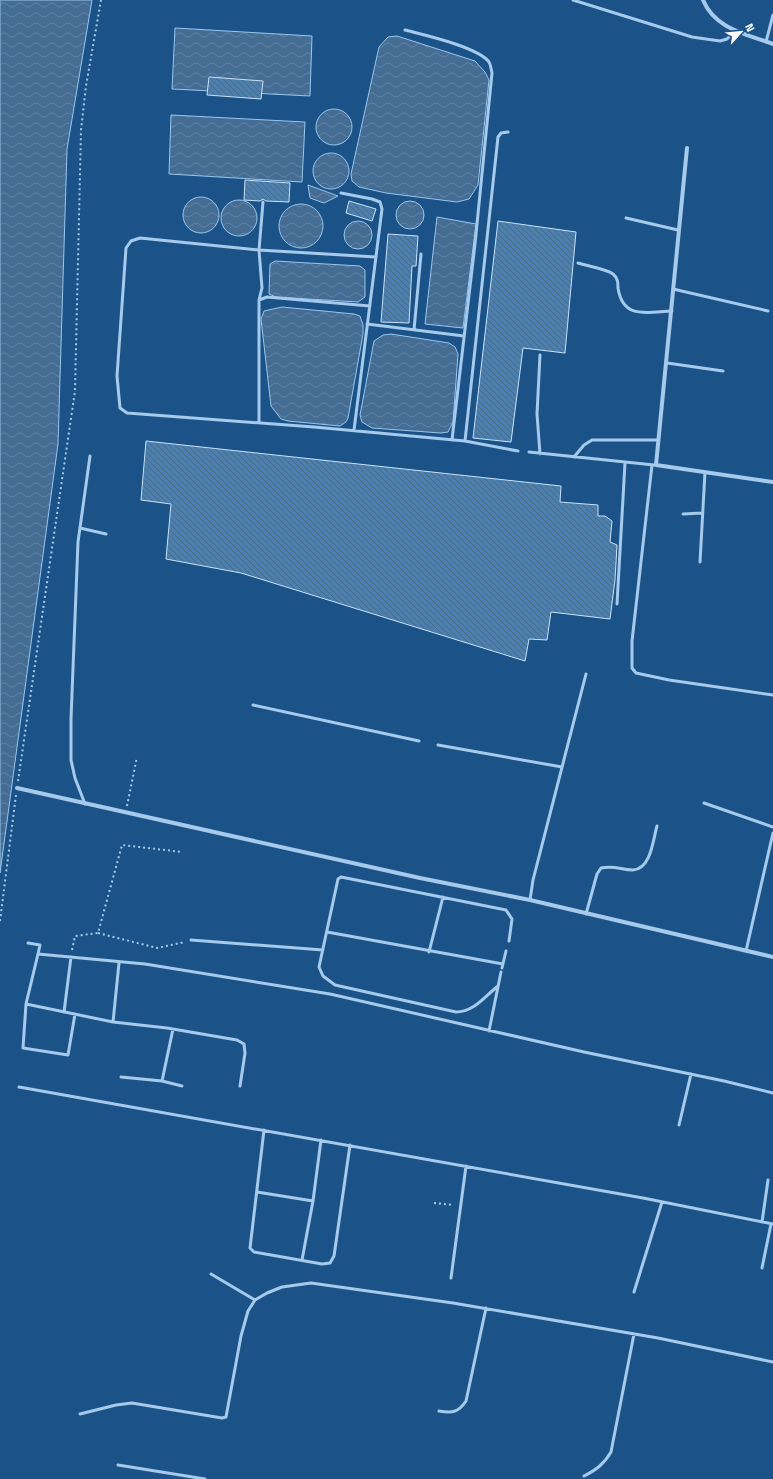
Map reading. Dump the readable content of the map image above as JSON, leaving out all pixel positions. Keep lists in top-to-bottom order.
{
  "north": "top right"
}
